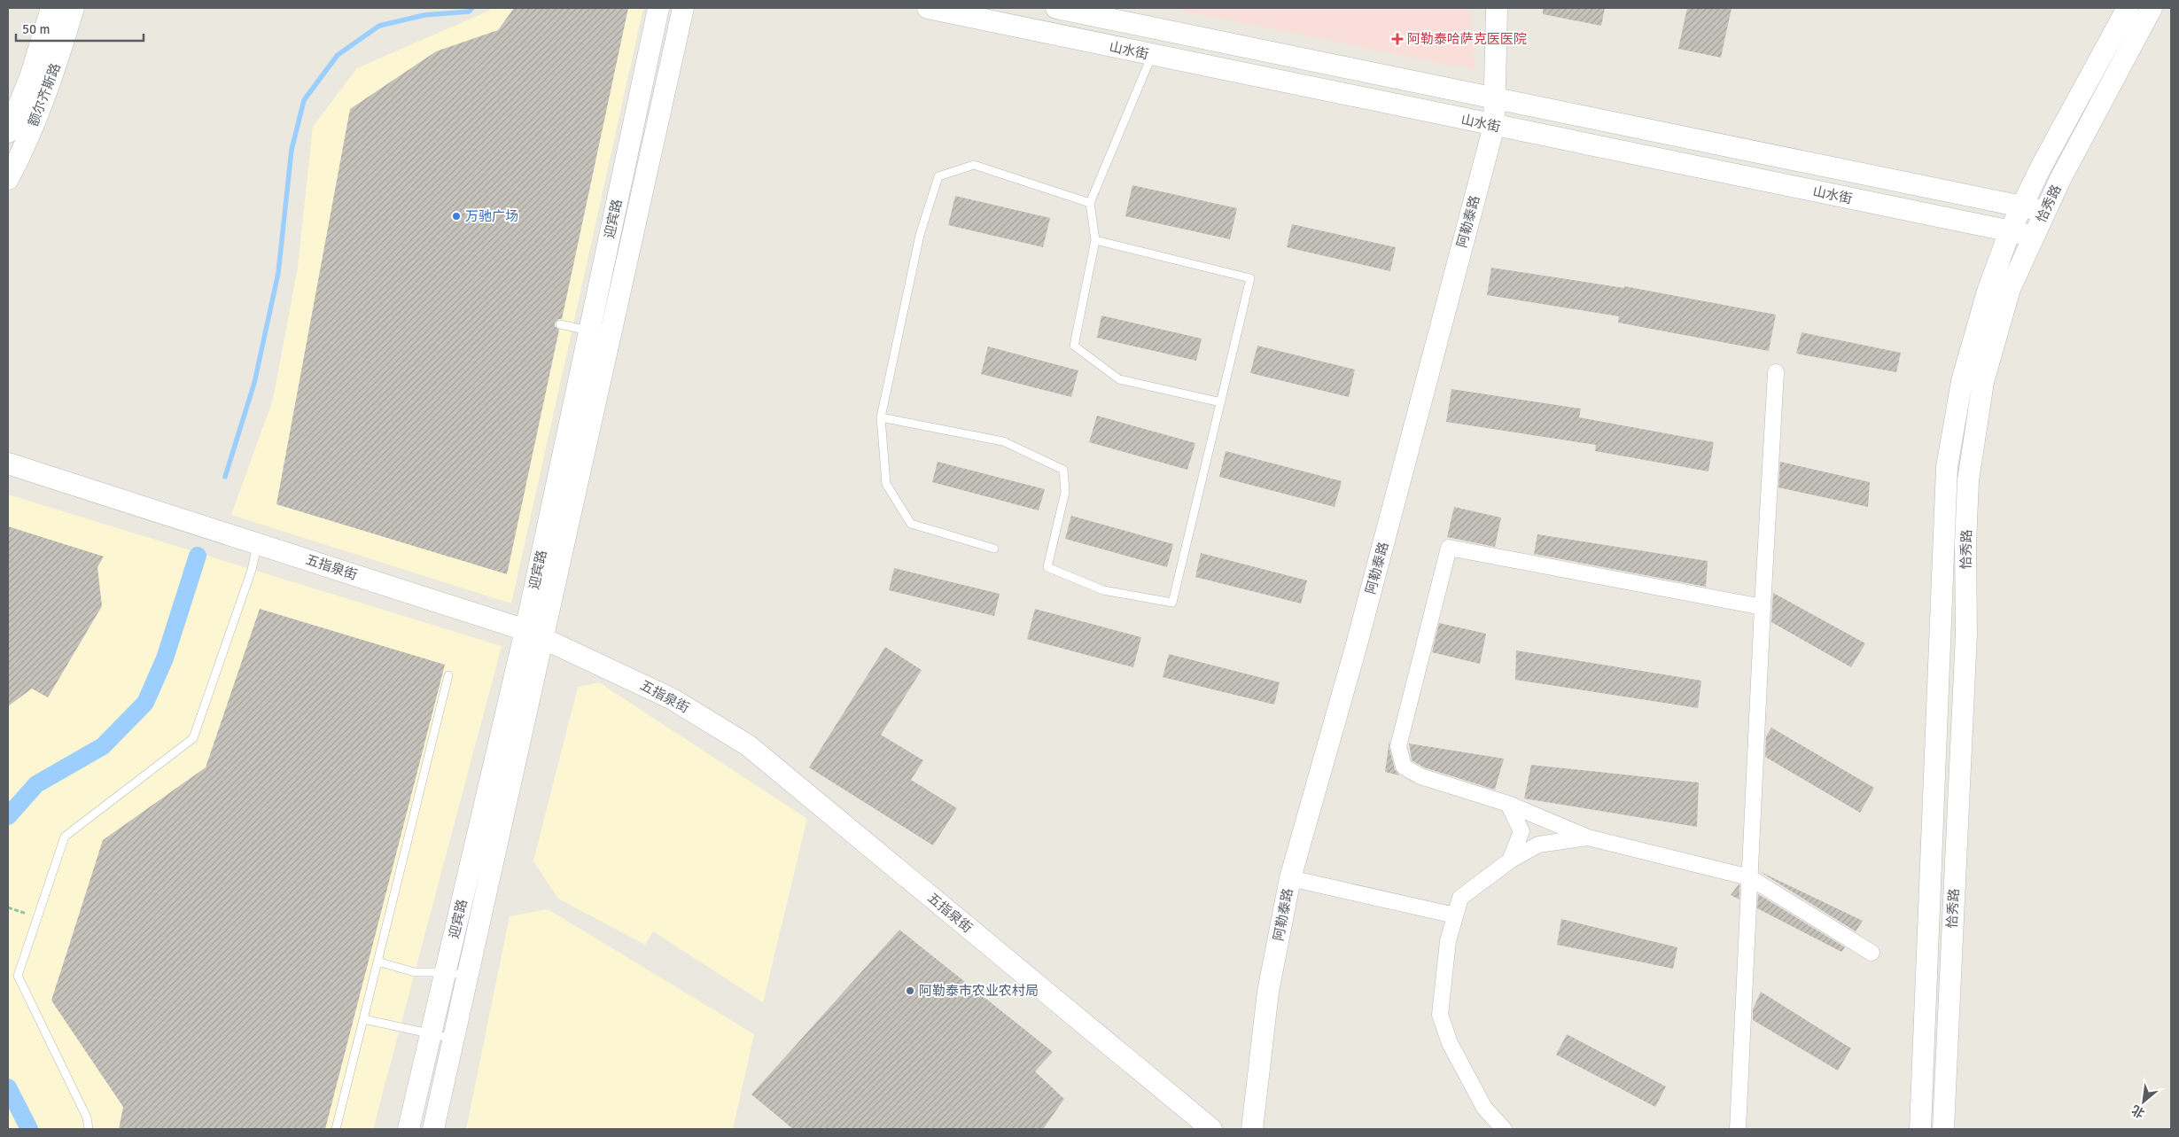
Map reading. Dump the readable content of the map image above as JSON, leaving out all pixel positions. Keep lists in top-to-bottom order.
{
  "streets": {
    "main road": [
      "山水街",
      "额尔齐斯路",
      "恰秀路",
      "迎宾路",
      "阿勒泰路",
      "五指泉街"
    ]
  },
  "crossings": [
    ["山水街", "恰秀路"],
    ["山水街", "阿勒泰路"],
    ["迎宾路", "五指泉街"]
  ],
  "places": {
    "health": ["阿勒泰哈萨克医医院"],
    "other": ["万驰广场", "阿勒泰市农业农村局"]
  },
  "scale_bar": "50 m",
  "north": "bottom left"
}
